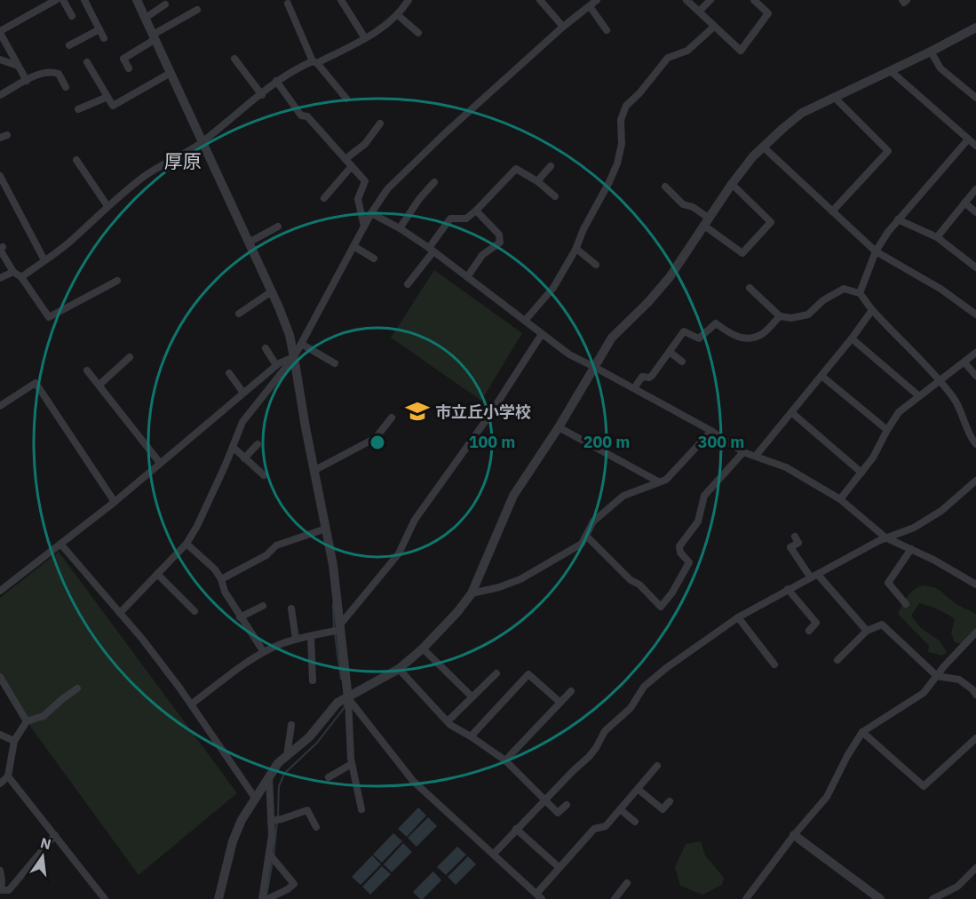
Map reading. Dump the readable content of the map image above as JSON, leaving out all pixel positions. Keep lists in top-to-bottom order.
{
  "districts": ["厚原"],
  "places": {
    "school or university": ["市立丘小学校"]
  },
  "north": "top",
  "rings": ["100 m", "200 m", "300 m"]
}
